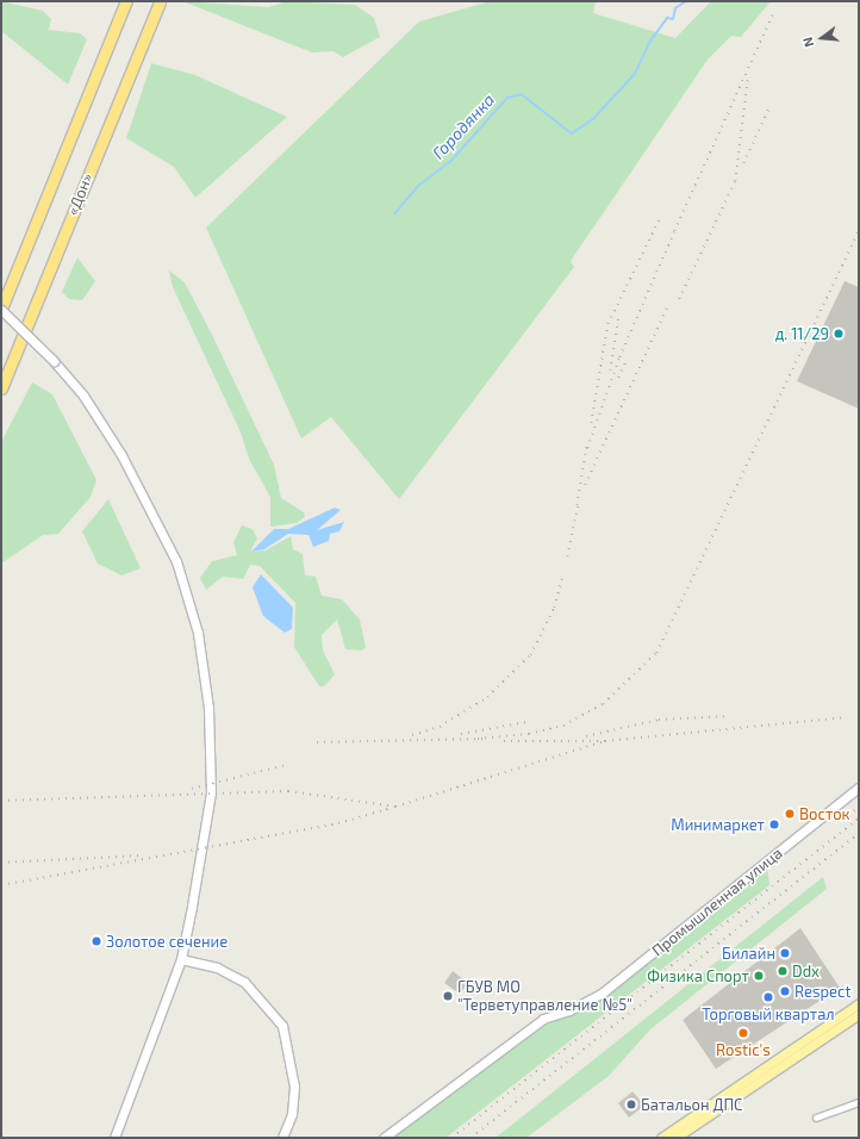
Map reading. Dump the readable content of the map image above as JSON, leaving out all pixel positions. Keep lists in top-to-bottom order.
{
  "streets": {
    "highway": ["«Дон»"],
    "street": ["Промышленная улица"]
  },
  "water": ["Городянка"],
  "places": [
    "д. 11/29",
    "Восток",
    "Минимаркет",
    "Золотое сечение",
    "Билайн",
    "Ddx",
    "Физика Спорт",
    "Respect",
    "ГБУВ МО \"Терветуправление №5\"",
    "Торговый квартал",
    "Rostic's",
    "Батальон ДПС"
  ],
  "north": "left"
}
